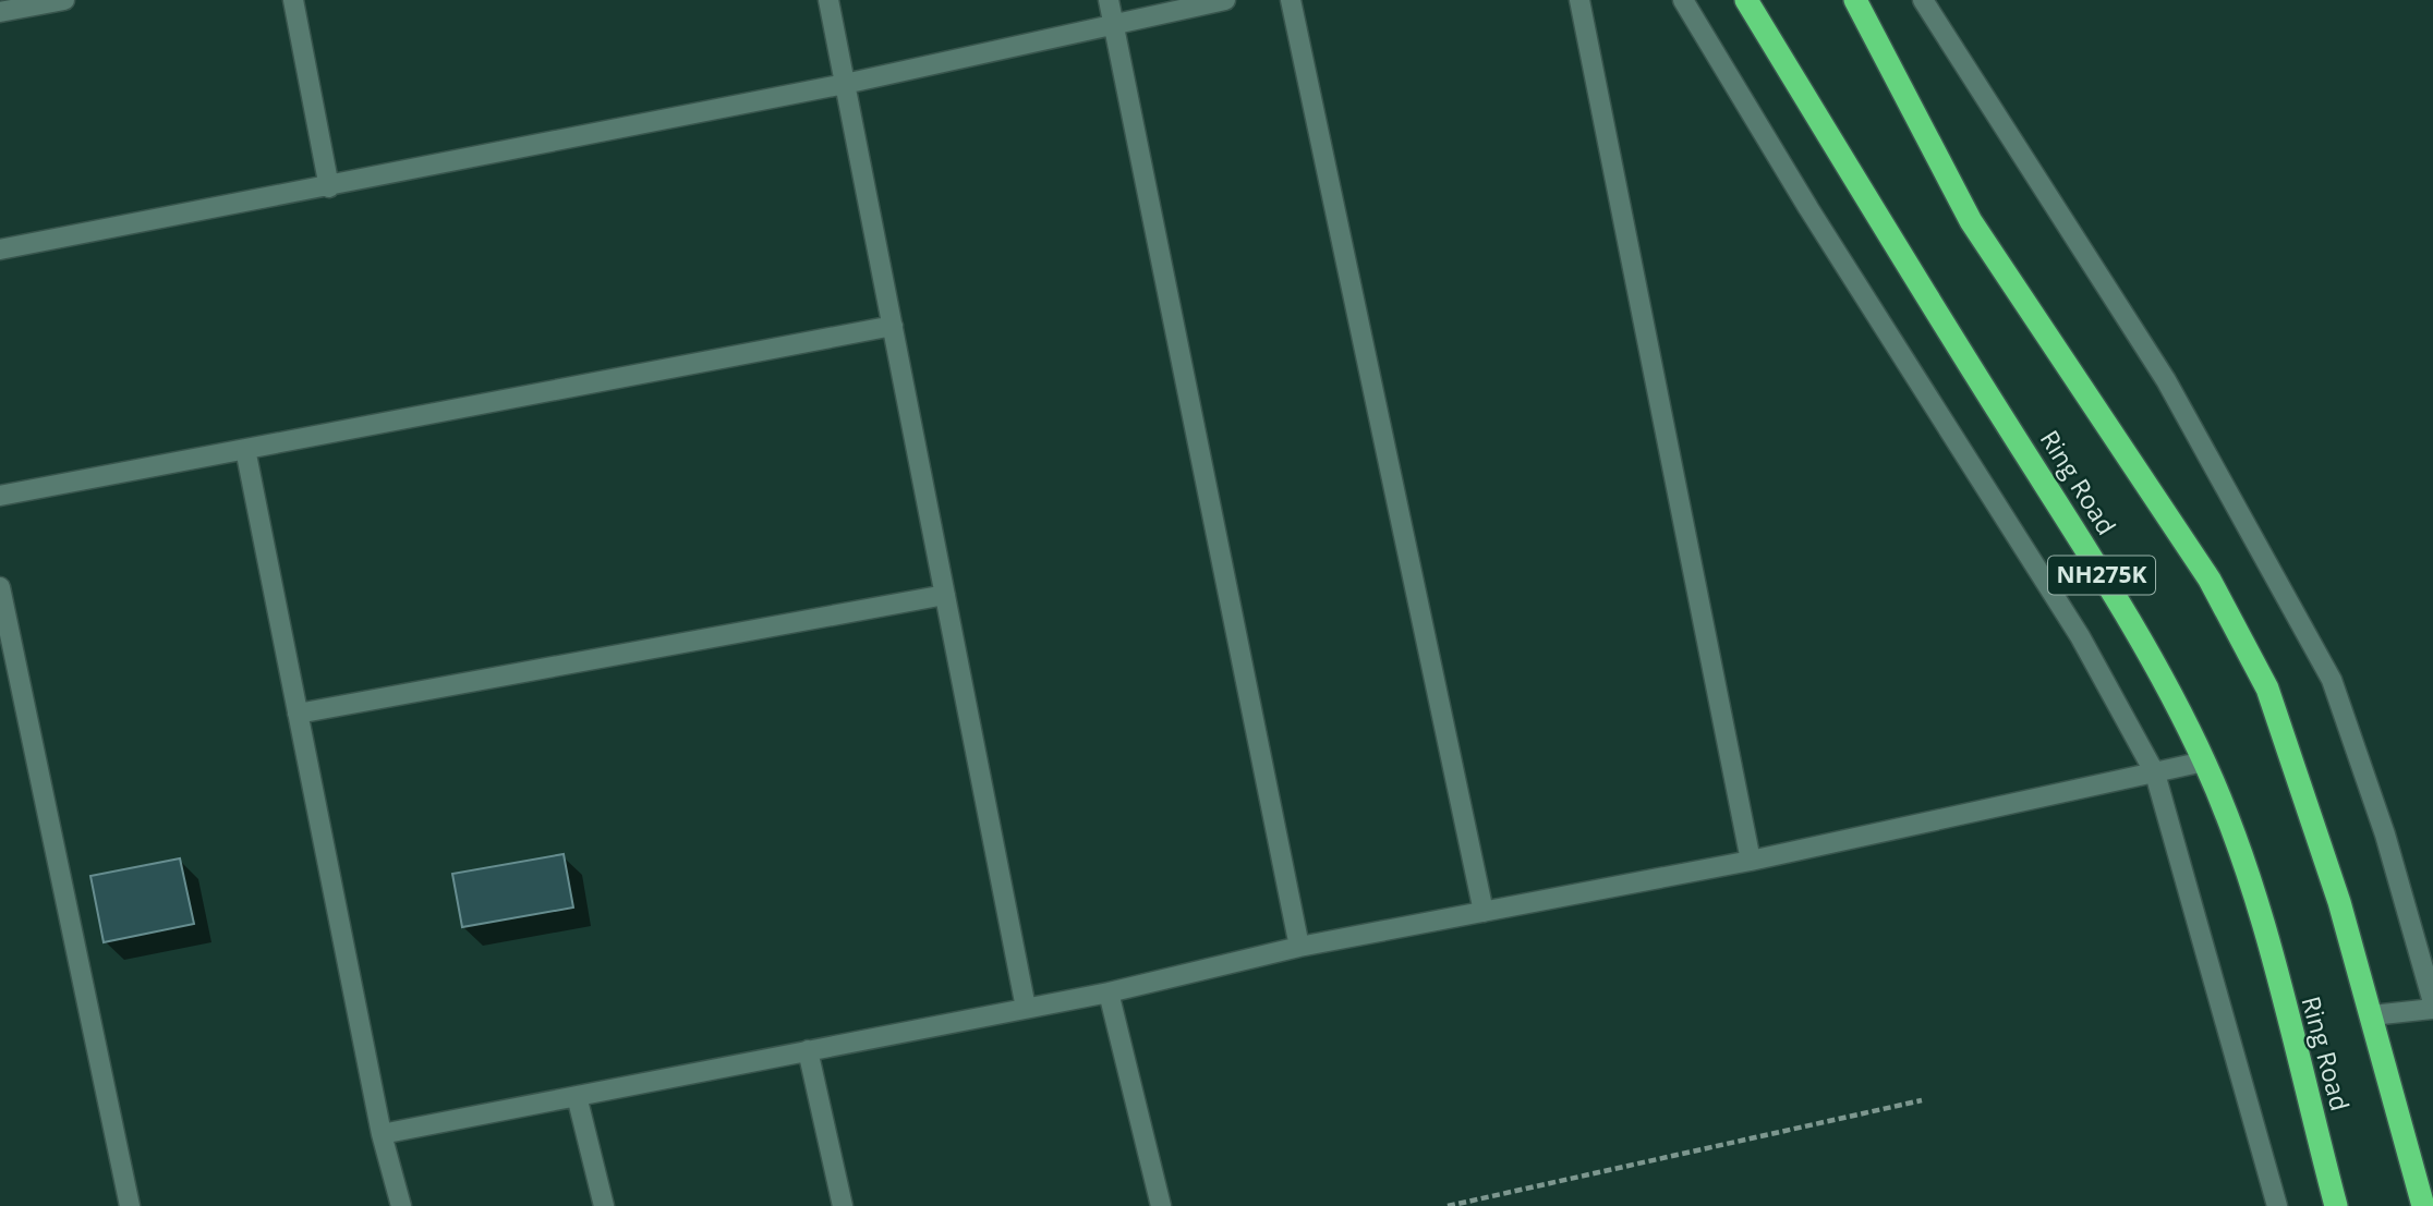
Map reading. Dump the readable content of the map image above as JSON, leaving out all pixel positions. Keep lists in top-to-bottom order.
{
  "streets": {
    "highway": ["Ring Road", "NH275K"]
  }
}
